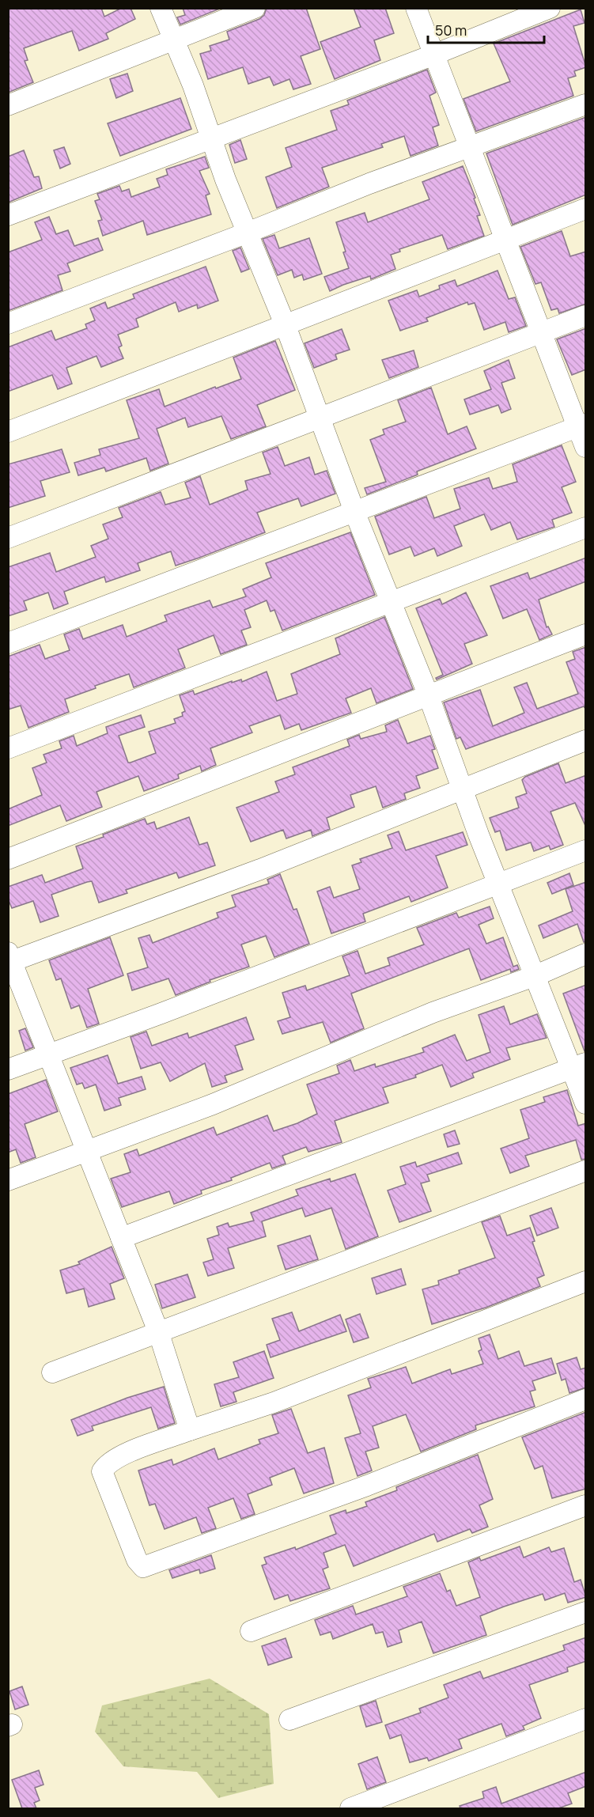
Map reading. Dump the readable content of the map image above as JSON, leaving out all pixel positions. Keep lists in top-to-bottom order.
{
  "scale_bar": "50 m"
}
